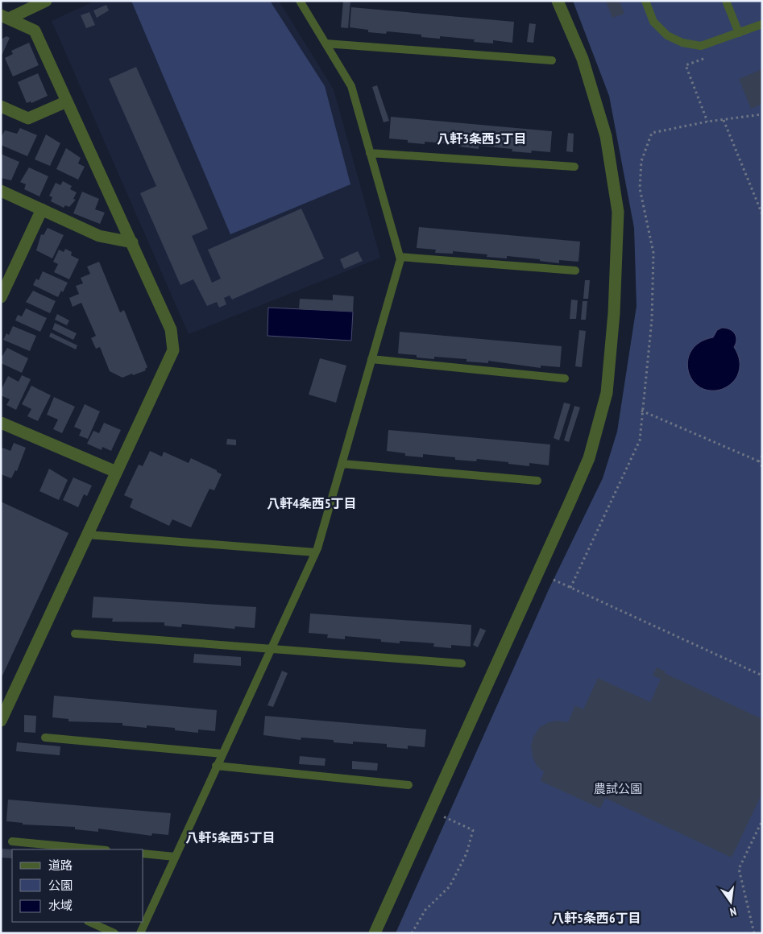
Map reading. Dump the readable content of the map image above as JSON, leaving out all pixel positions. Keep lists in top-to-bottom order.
{
  "districts": [
    "八軒3条西5丁目",
    "八軒4条西5丁目",
    "八軒5条西5丁目",
    "八軒5条西6丁目"
  ],
  "parks": ["農試公園"],
  "legend": ["道路", "公園", "水域"],
  "north": "bottom"
}
